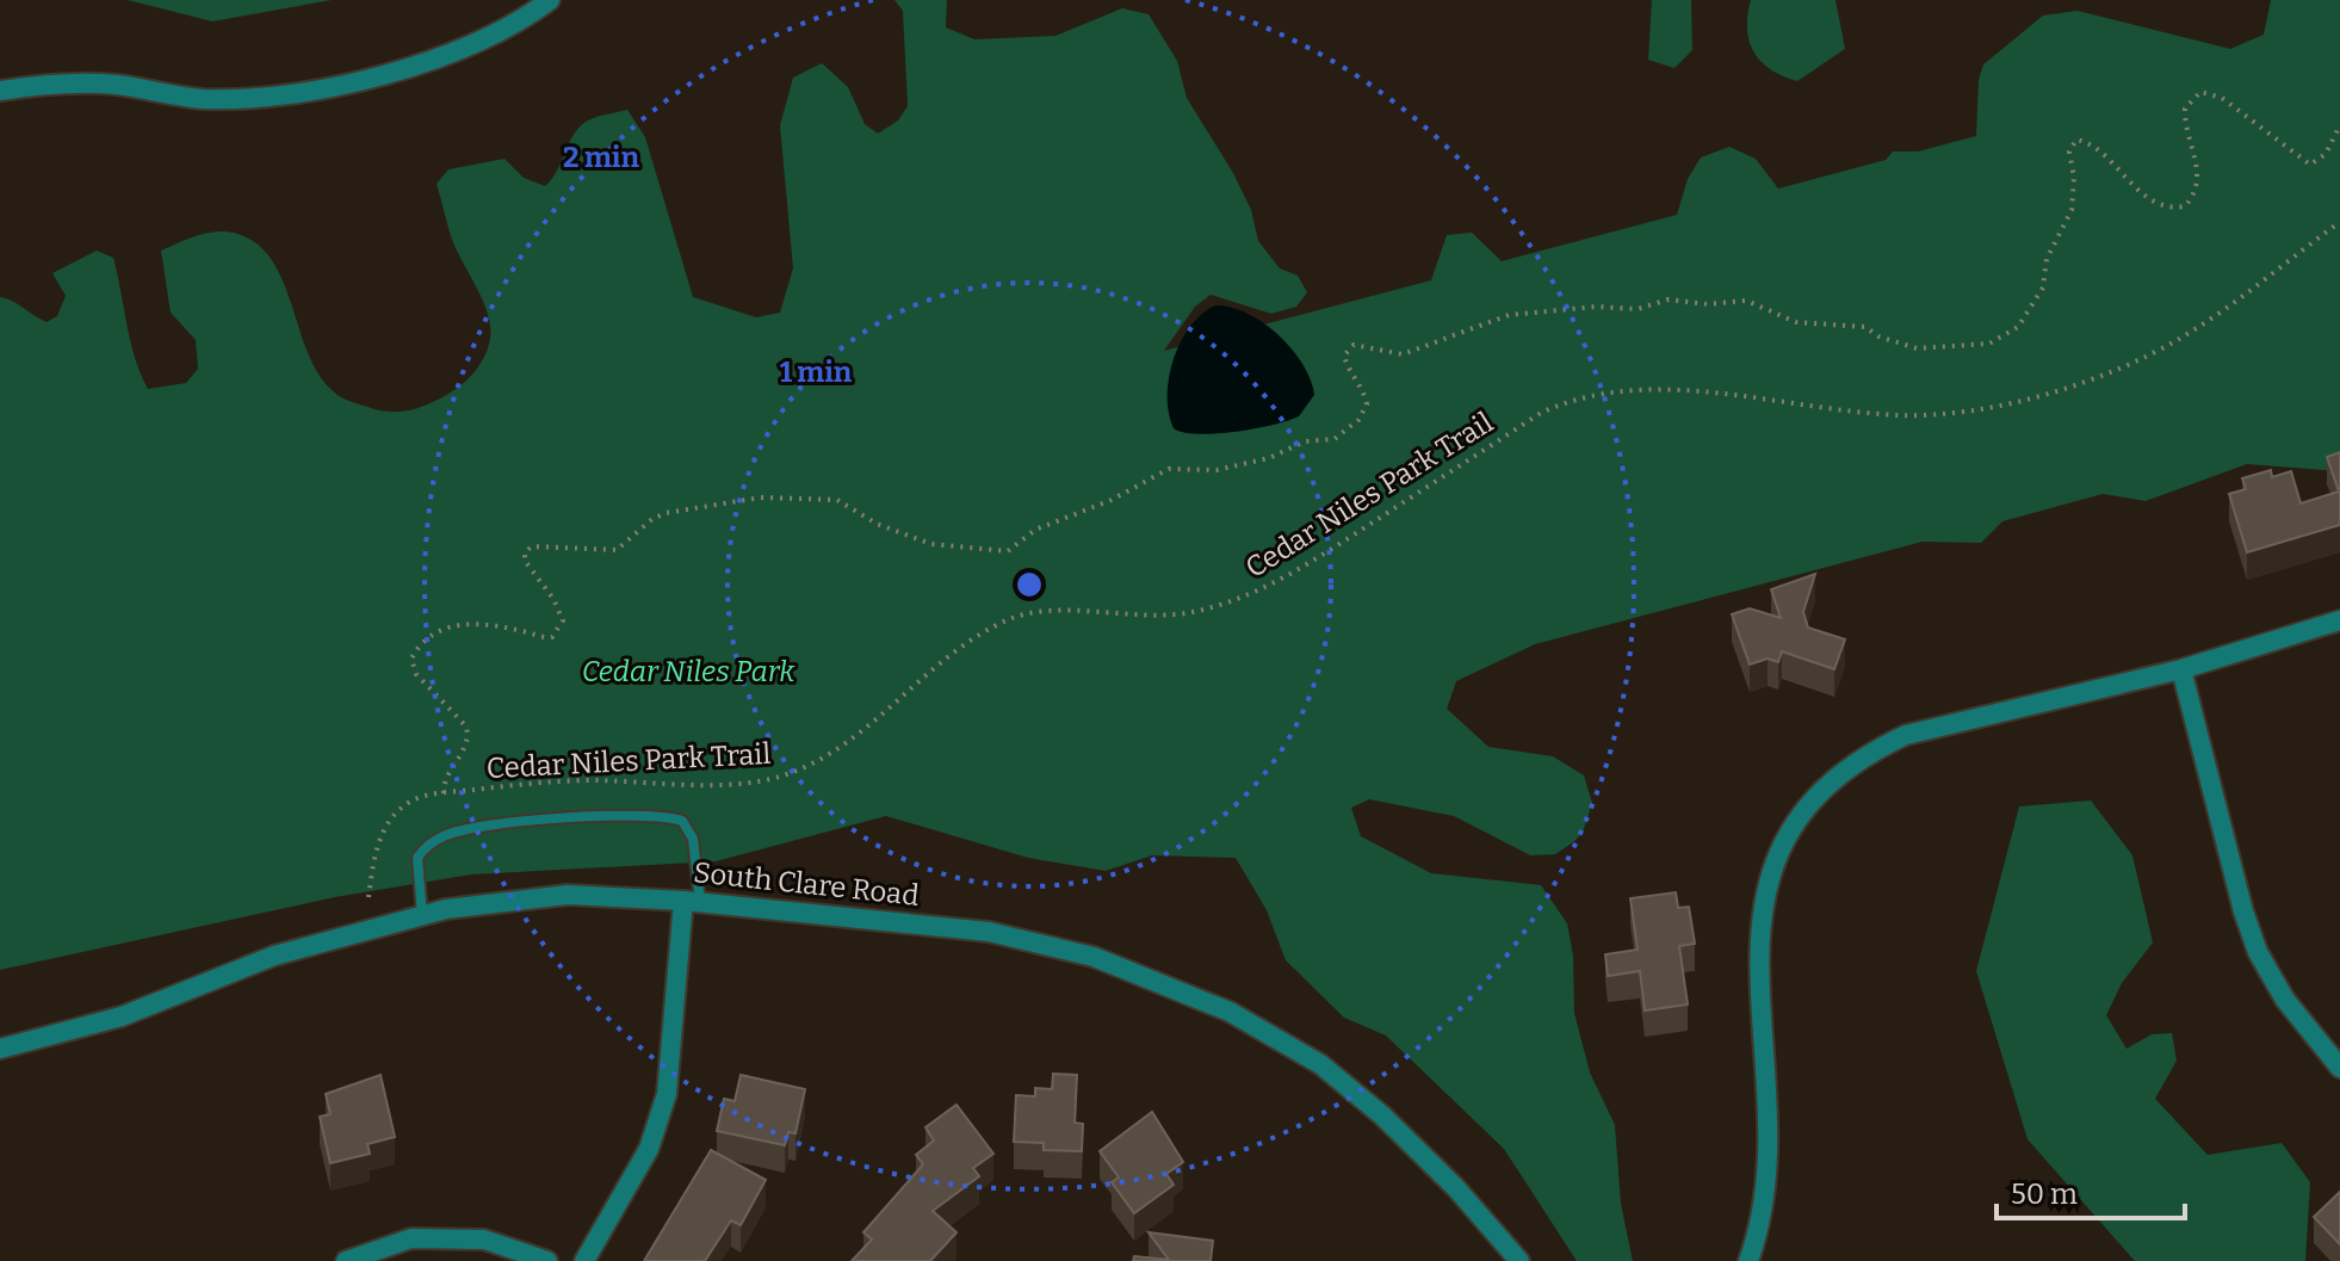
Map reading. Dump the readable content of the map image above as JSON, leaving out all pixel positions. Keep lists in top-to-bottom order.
{
  "streets": {
    "street": ["South Clare Road"],
    "path": ["Cedar Niles Park Trail"]
  },
  "parks": ["Cedar Niles Park"],
  "scale_bar": "50 m",
  "rings": ["2 min", "1 min"]
}
